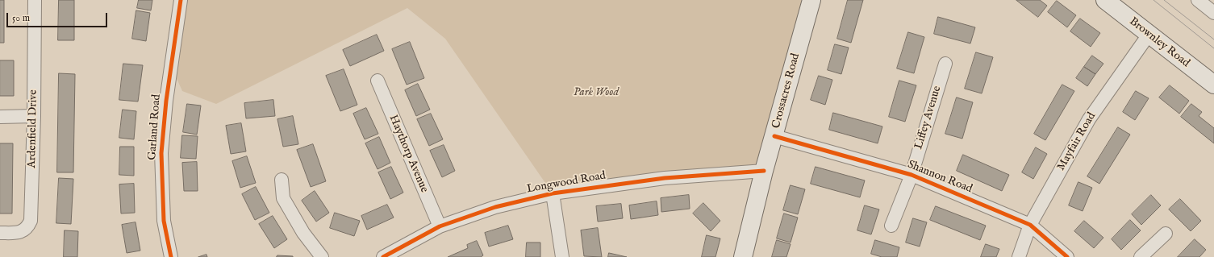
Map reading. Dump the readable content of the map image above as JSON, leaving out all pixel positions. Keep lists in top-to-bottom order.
{
  "streets": {
    "street": [
      "Brownley Road",
      "Crossacres Road",
      "Liffey Avenue",
      "Garland Road",
      "Ardenfield Drive",
      "Mayfair Road",
      "Haythorp Avenue",
      "Shannon Road",
      "Longwood Road"
    ]
  },
  "crossings": [
    ["Brownley Road", "Mayfair Road"],
    ["Crossacres Road", "Shannon Road"],
    ["Crossacres Road", "Longwood Road"],
    ["Liffey Avenue", "Shannon Road"],
    ["Mayfair Road", "Shannon Road"],
    ["Haythorp Avenue", "Longwood Road"]
  ],
  "parks": ["Park Wood"],
  "scale_bar": "50 m"
}
